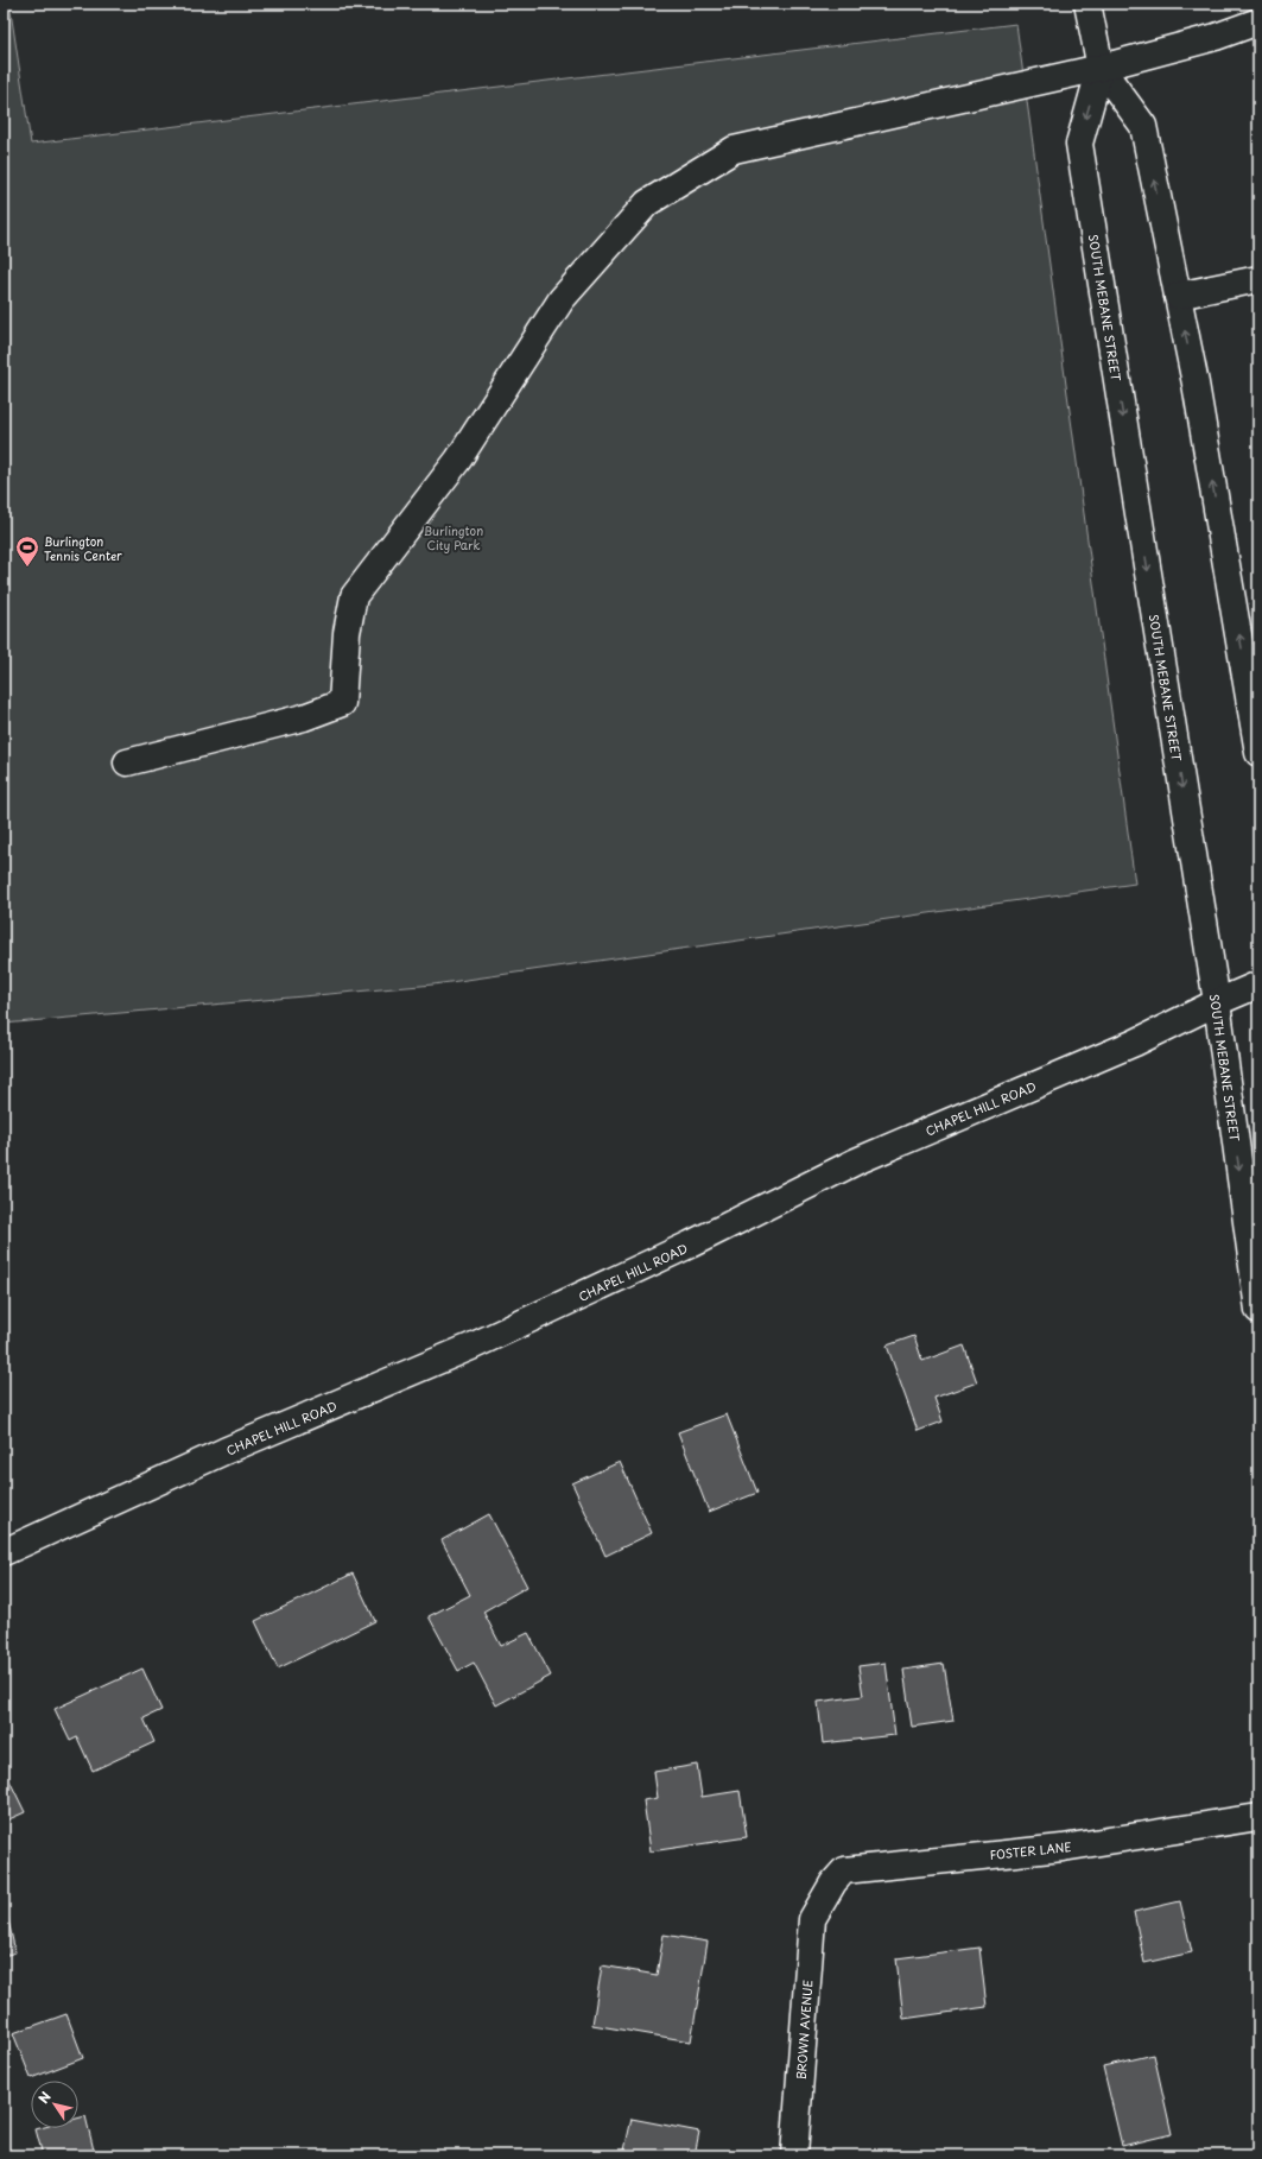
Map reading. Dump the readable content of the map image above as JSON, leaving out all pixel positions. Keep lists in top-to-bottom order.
{
  "streets": {
    "street": [
      "SOUTH MEBANE STREET",
      "CHAPEL HILL ROAD",
      "FOSTER LANE",
      "BROWN AVENUE"
    ]
  },
  "crossings": [
    ["SOUTH MEBANE STREET", "CHAPEL HILL ROAD"],
    ["FOSTER LANE", "BROWN AVENUE"]
  ],
  "parks": ["Burlington City Park"],
  "places": {
    "sports": ["Burlington Tennis Center"]
  },
  "north": "top left"
}
